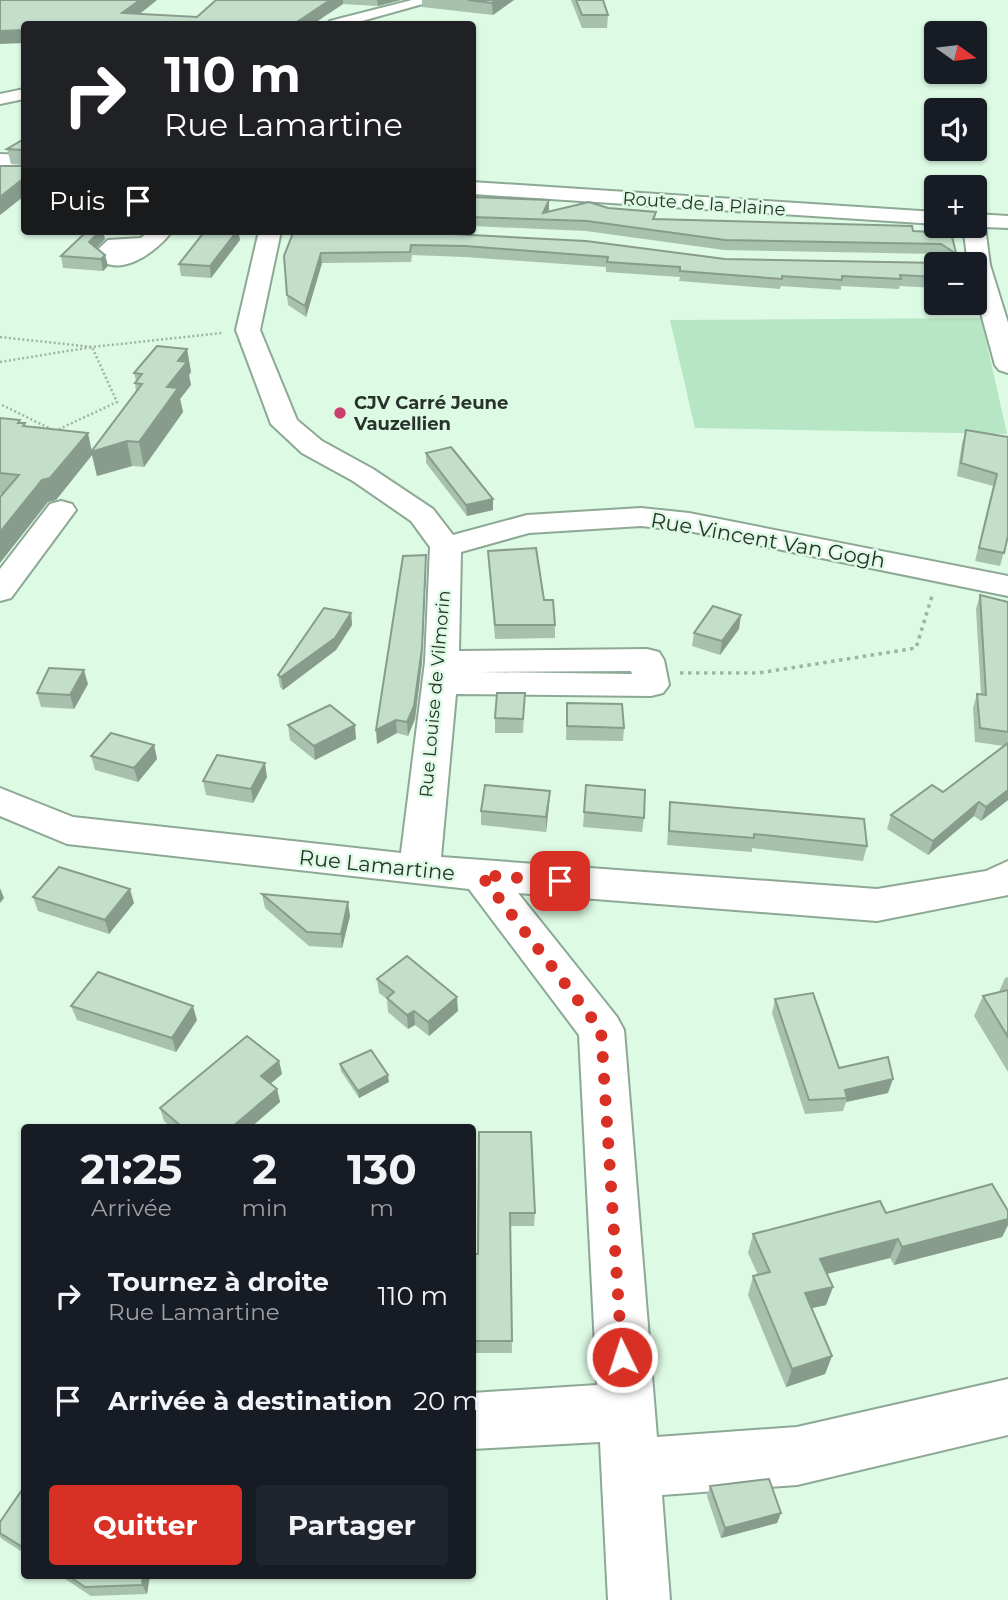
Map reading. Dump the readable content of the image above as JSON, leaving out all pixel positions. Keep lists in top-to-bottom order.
{
  "streets": {
    "street": [
      "Route de la Plaine",
      "Rue Vincent Van Gogh",
      "Rue Louise de Vilmorin",
      "Rue Lamartine"
    ]
  },
  "crossings": [
    ["Rue Vincent Van Gogh", "Rue Louise de Vilmorin"],
    ["Rue Louise de Vilmorin", "Rue Lamartine"]
  ],
  "places": ["CJV Carré Jeune Vauzellien"],
  "north": "right",
  "page": {
    "map_buttons": ["+", "−"],
    "turn": ["110 m", "Rue Lamartine"],
    "then": "Puis",
    "eta": [
      "21:25",
      "Arrivée",
      "2",
      "min",
      "130",
      "m"
    ],
    "list": [
      {
        "name": "Tournez à droite",
        "note": "Rue Lamartine",
        "value": "110 m"
      },
      {
        "name": "Arrivée à destination",
        "value": "20 m"
      }
    ],
    "buttons": ["Quitter", "Partager"]
  }
}
